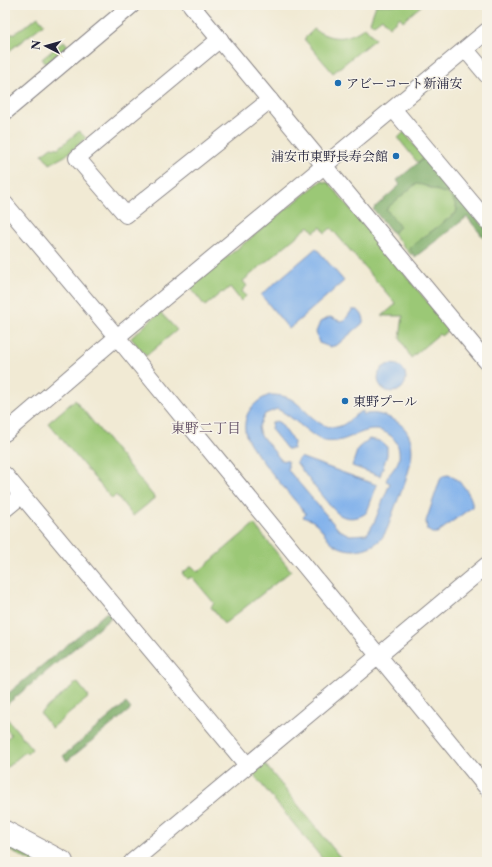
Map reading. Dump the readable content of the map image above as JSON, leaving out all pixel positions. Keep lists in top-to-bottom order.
{
  "districts": ["東野二丁目"],
  "places": ["アビーコート新浦安", "浦安市東野長寿会館", "東野プール"],
  "north": "left"
}
